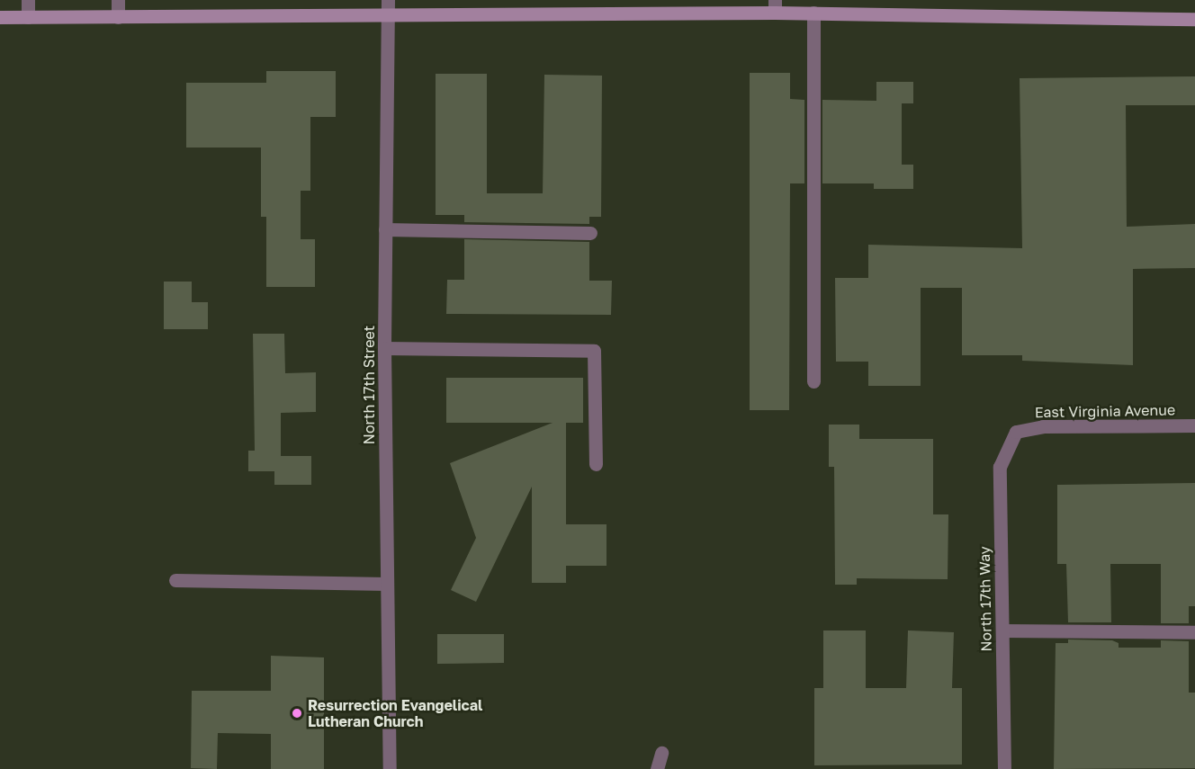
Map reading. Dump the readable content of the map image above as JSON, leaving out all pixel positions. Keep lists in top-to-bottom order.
{
  "streets": {
    "street": ["North 17th Street", "East Virginia Avenue", "North 17th Way"]
  },
  "crossings": [
    ["East Virginia Avenue", "North 17th Way"]
  ],
  "places": ["Resurrection Evangelical Lutheran Church"]
}
